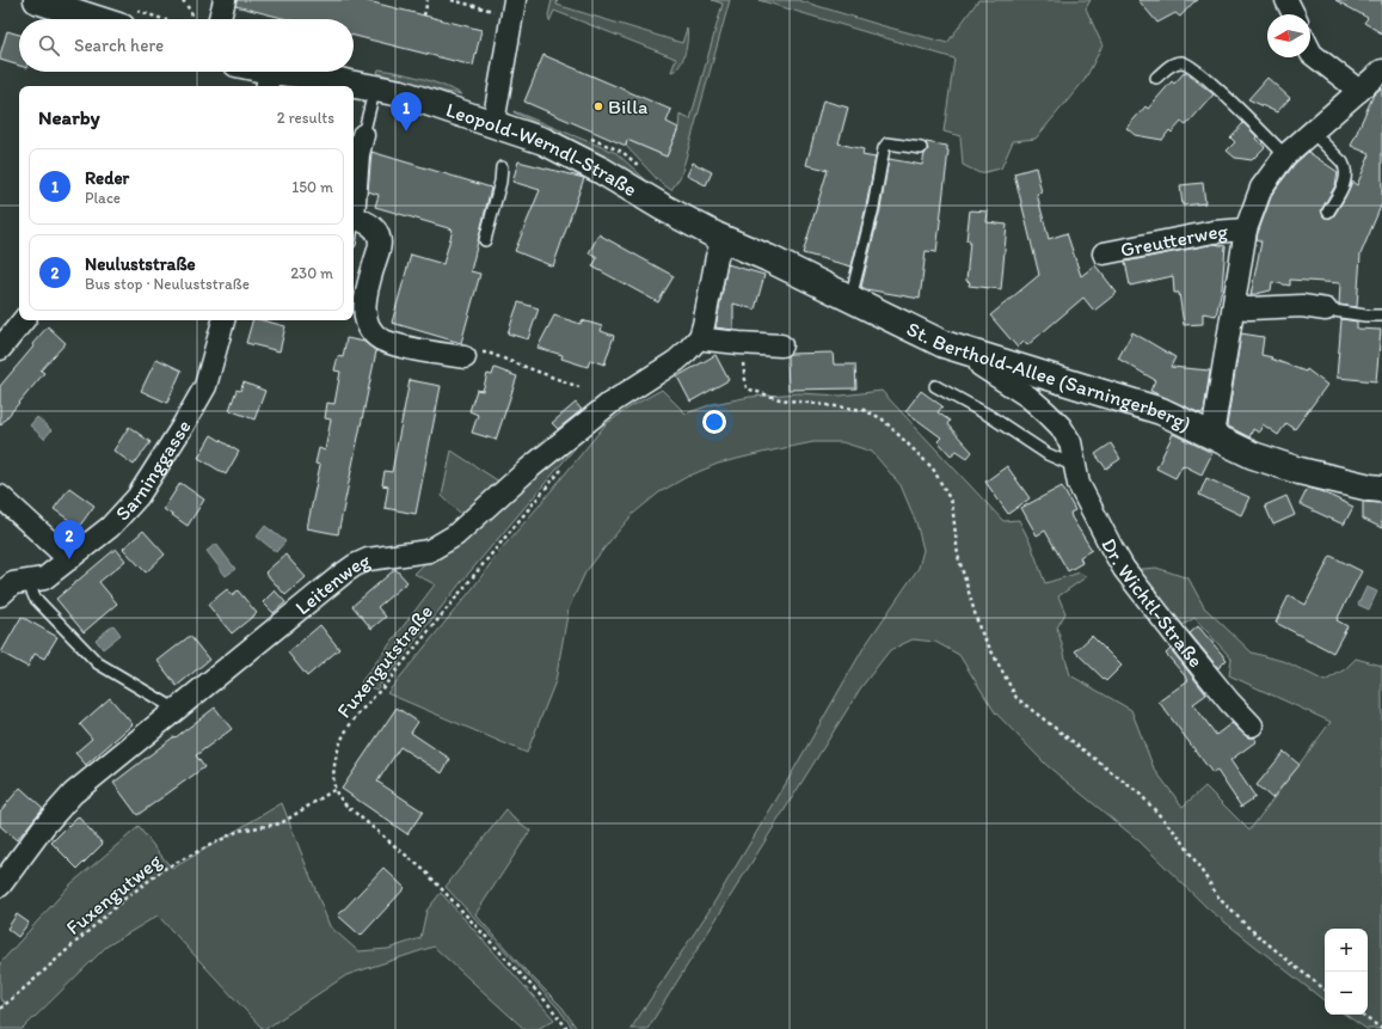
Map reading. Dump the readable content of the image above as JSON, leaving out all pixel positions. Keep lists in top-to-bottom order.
{
  "streets": {
    "street": [
      "Leopold-Werndl-Straße",
      "Greutterweg",
      "St. Berthold-Allee (Sarningerberg)",
      "Sarninggasse",
      "Leitenweg",
      "Dr. Wichtl-Straße"
    ],
    "path": ["Fuxengutstraße", "Fuxengutweg"]
  },
  "crossings": [
    ["Leopold-Werndl-Straße", "St. Berthold-Allee (Sarningerberg)"],
    ["Leopold-Werndl-Straße", "Leitenweg"],
    ["St. Berthold-Allee (Sarningerberg)", "Leitenweg"],
    ["St. Berthold-Allee (Sarningerberg)", "Dr. Wichtl-Straße"],
    ["Fuxengutstraße", "Fuxengutweg"]
  ],
  "places": ["Billa"],
  "north": "left",
  "page": {
    "search": "Search here",
    "heading": ["Nearby", "2 results"],
    "pins": ["1", "2"],
    "list": [
      {
        "mark": "1",
        "name": "Reder",
        "note": "Place",
        "value": "150 m"
      },
      {
        "mark": "2",
        "name": "Neuluststraße",
        "note": "Bus stop · Neuluststraße",
        "value": "230 m"
      }
    ],
    "map_buttons": ["+", "−"]
  }
}
